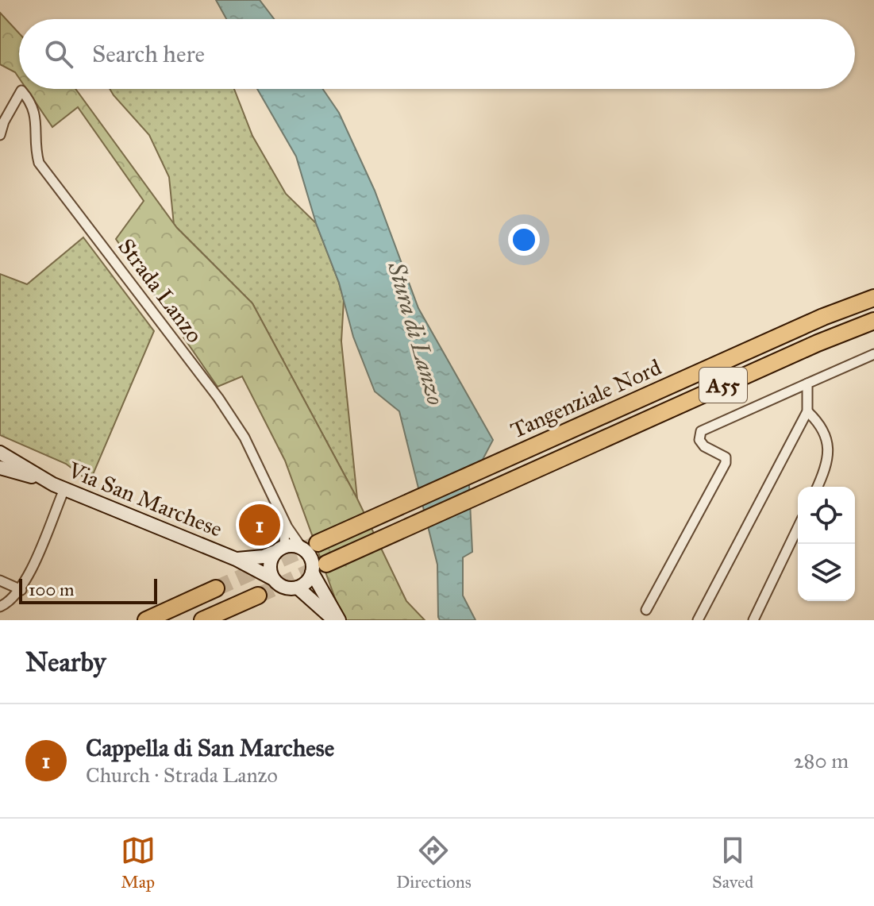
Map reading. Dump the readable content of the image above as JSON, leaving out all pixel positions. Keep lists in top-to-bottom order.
{
  "streets": {
    "highway": ["A55", "Tangenziale Nord"],
    "street": ["Strada Lanzo", "Via San Marchese"]
  },
  "crossings": [
    ["Strada Lanzo", "Via San Marchese"]
  ],
  "water": ["Stura di Lanzo"],
  "scale_bar": "100 m",
  "page": {
    "search": "Search here",
    "pins": "1",
    "scale": "100 m",
    "heading": "Nearby",
    "list": [
      {
        "mark": "1",
        "name": "Cappella di San Marchese",
        "note": "Church · Strada Lanzo",
        "value": "280 m"
      }
    ],
    "nav": ["Map", "Directions", "Saved"]
  }
}
